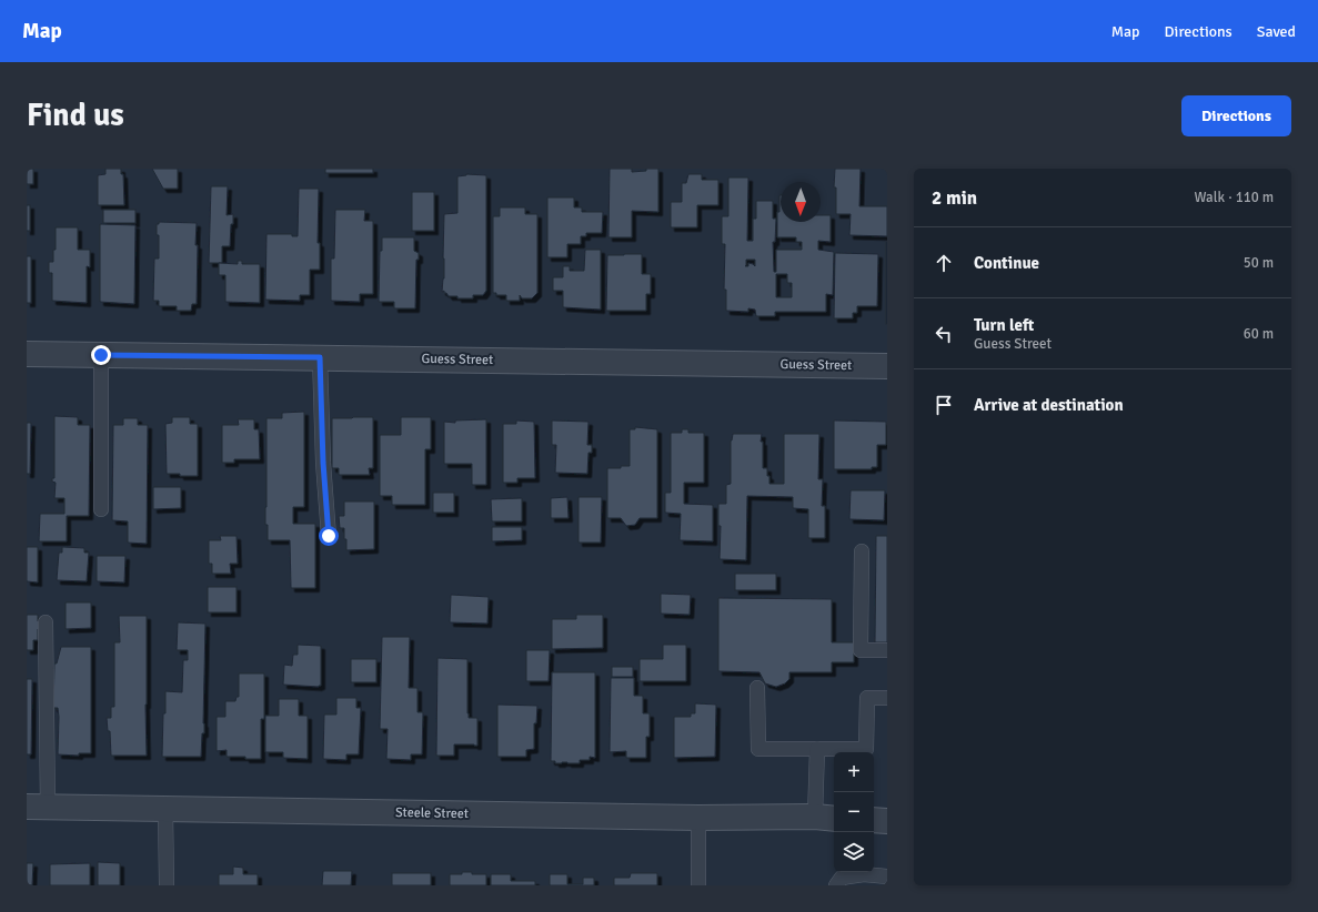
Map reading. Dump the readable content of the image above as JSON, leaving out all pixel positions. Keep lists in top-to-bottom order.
{
  "streets": {
    "street": ["Guess Street", "Steele Street"]
  },
  "north": "bottom",
  "page": {
    "header": "Map",
    "nav": ["Map", "Directions", "Saved"],
    "buttons": "Directions",
    "title": "Find us",
    "heading": ["2 min", "Walk · 110 m"],
    "list": [
      ["Continue", "50 m"],
      ["Turn left", "Guess Street", "60 m"],
      "Arrive at destination"
    ],
    "map_buttons": ["+", "−"]
  }
}
